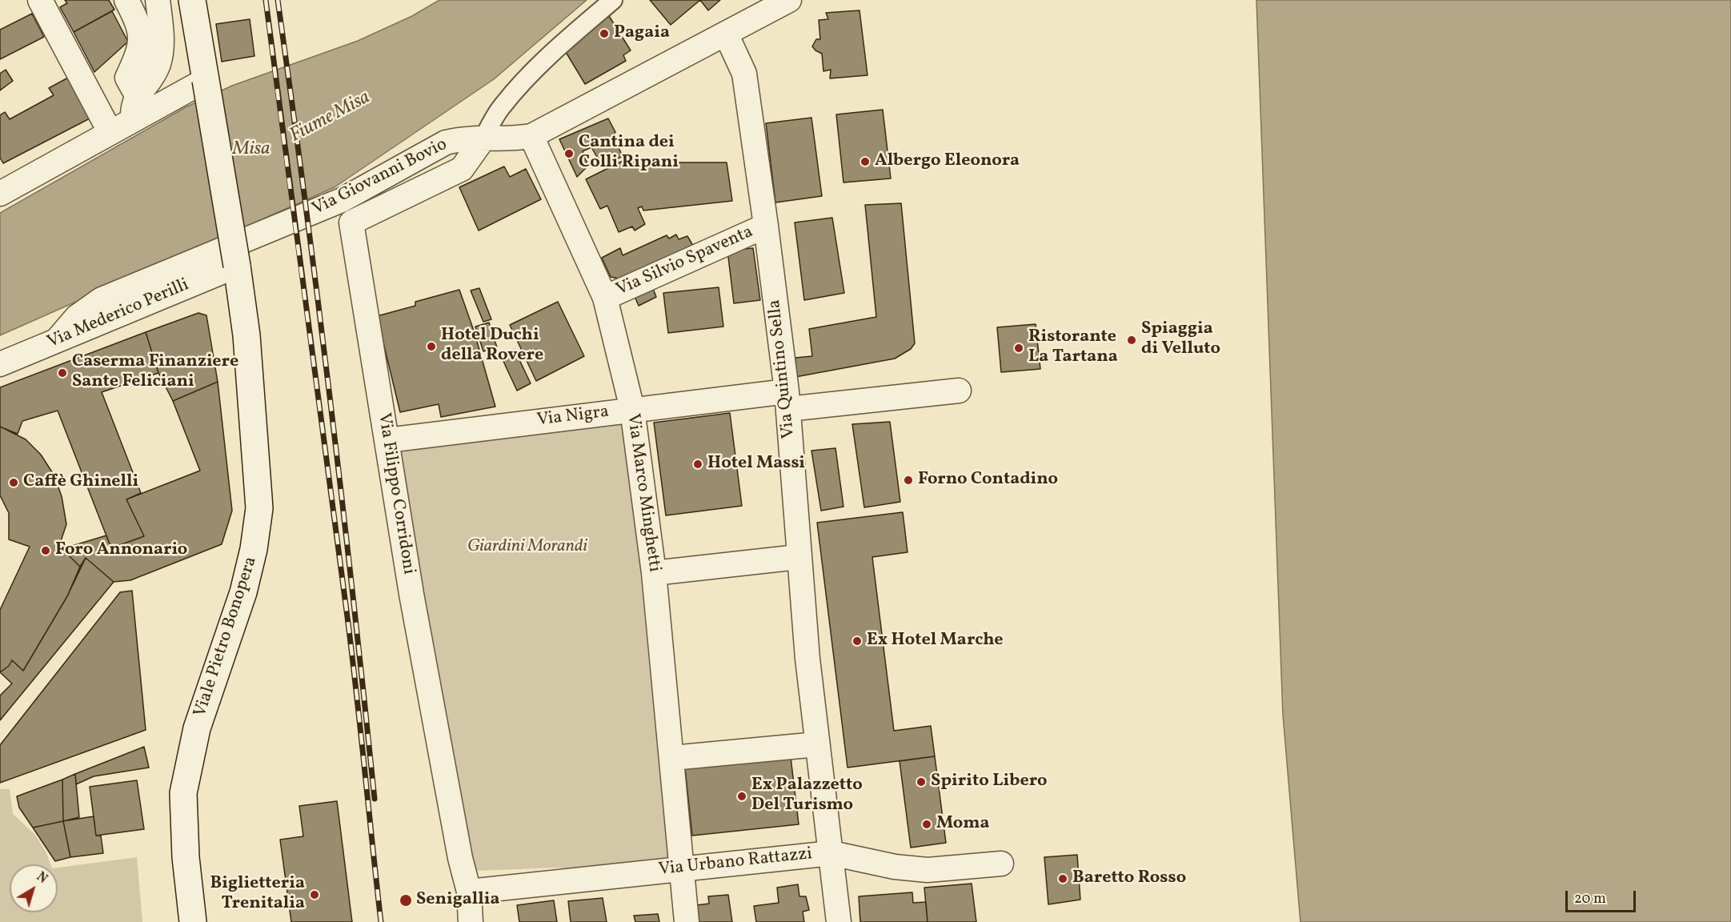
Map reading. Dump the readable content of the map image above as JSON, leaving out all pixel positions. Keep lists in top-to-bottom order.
{
  "streets": {
    "main road": ["Viale Pietro Bonopera"],
    "street": [
      "Via Giovanni Bovio",
      "Via Silvio Spaventa",
      "Via Mederico Perilli",
      "Via Quintino Sella",
      "Via Nigra",
      "Via Marco Minghetti",
      "Via Filippo Corridoni",
      "Via Urbano Rattazzi"
    ]
  },
  "crossings": [
    ["Via Giovanni Bovio", "Via Mederico Perilli"],
    ["Via Giovanni Bovio", "Via Quintino Sella"],
    ["Via Giovanni Bovio", "Via Marco Minghetti"],
    ["Via Giovanni Bovio", "Via Filippo Corridoni"],
    ["Via Silvio Spaventa", "Via Quintino Sella"],
    ["Via Silvio Spaventa", "Via Marco Minghetti"],
    ["Via Mederico Perilli", "Viale Pietro Bonopera"],
    ["Via Quintino Sella", "Via Nigra"],
    ["Via Quintino Sella", "Via Urbano Rattazzi"],
    ["Via Nigra", "Via Marco Minghetti"],
    ["Via Nigra", "Via Filippo Corridoni"],
    ["Via Marco Minghetti", "Via Urbano Rattazzi"],
    ["Via Filippo Corridoni", "Via Urbano Rattazzi"]
  ],
  "water": ["Fiume Misa", "Misa"],
  "parks": ["Giardini Morandi"],
  "places": [
    "Pagaia",
    "Cantina dei Colli Ripani",
    "Albergo Eleonora",
    "Spiaggia di Velluto",
    "Hotel Duchi della Rovere",
    "Ristorante La Tartana",
    "Caserma Finanziere Sante Feliciani",
    "Hotel Massi",
    "Forno Contadino",
    "Caffè Ghinelli",
    "Foro Annonario",
    "Ex Hotel Marche",
    "Spirito Libero",
    "Ex Palazzetto Del Turismo",
    "Moma",
    "Baretto Rosso",
    "Biglietteria Trenitalia",
    "Senigallia"
  ],
  "scale_bar": "20 m",
  "north": "top right"
}
